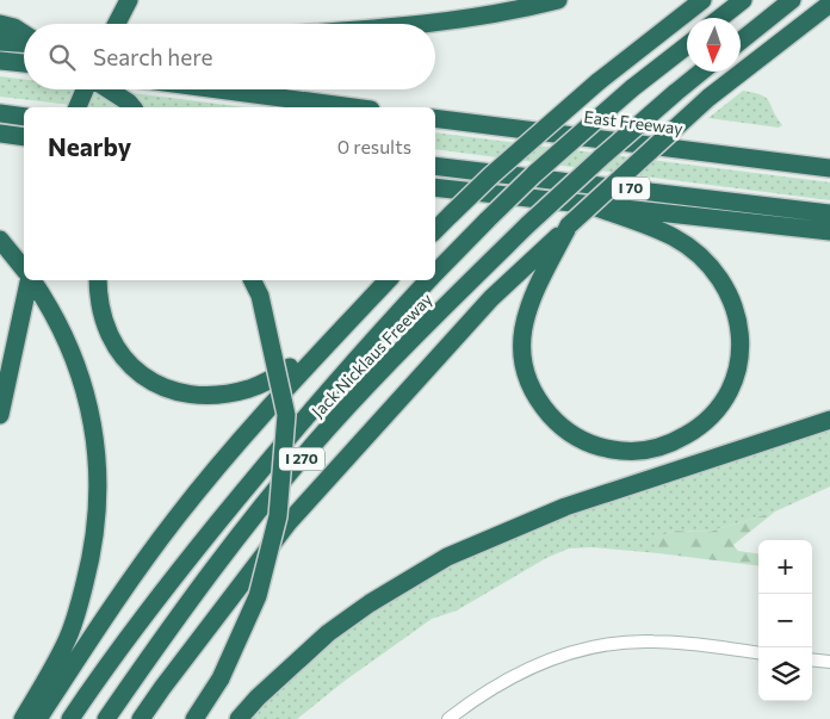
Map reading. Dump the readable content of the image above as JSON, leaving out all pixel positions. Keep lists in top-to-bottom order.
{
  "streets": {
    "highway": [
      "East Freeway",
      "I 70",
      "Jack Nicklaus Freeway",
      "I 270"
    ]
  },
  "north": "bottom",
  "page": {
    "search": "Search here",
    "heading": ["Nearby", "0 results"],
    "map_buttons": ["+", "−"]
  }
}
